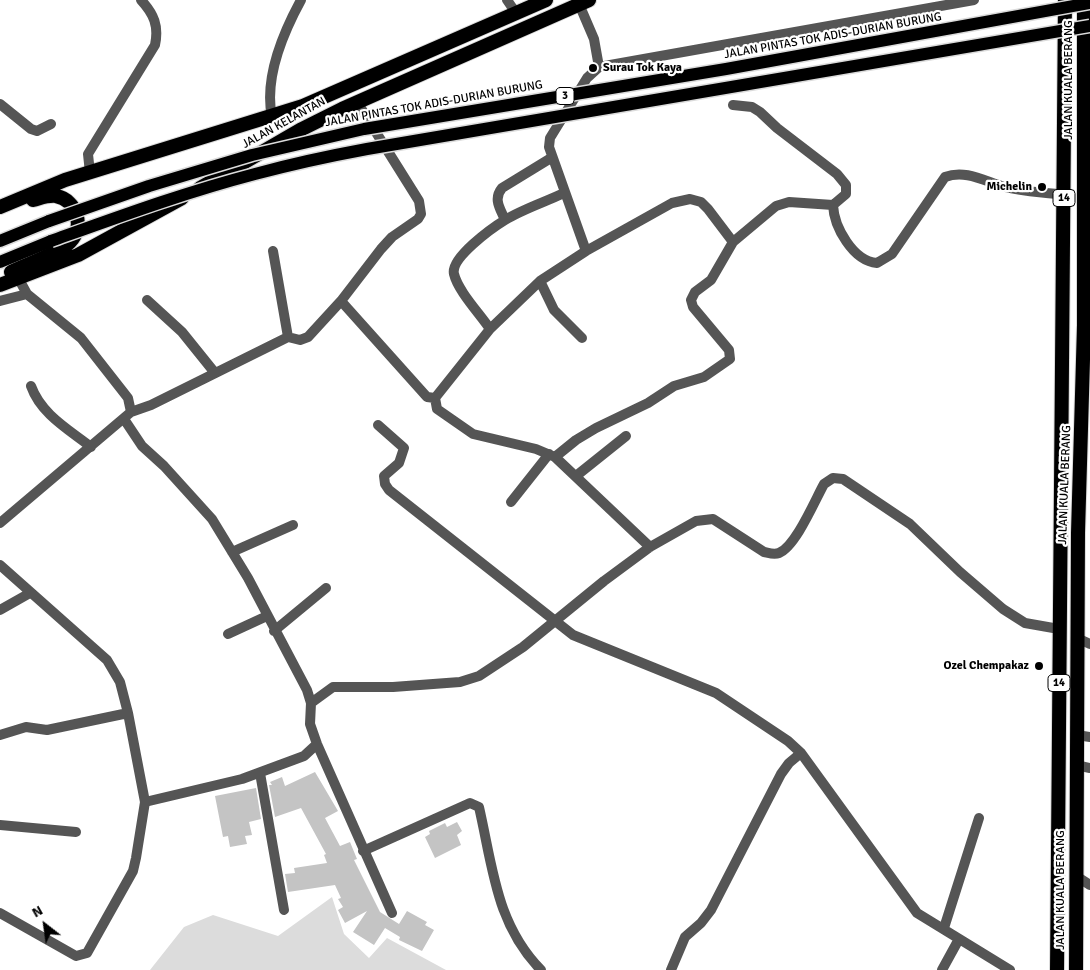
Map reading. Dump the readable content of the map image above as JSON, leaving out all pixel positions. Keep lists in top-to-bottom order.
{
  "streets": {
    "highway": ["JALAN KUALA BERANG", "JALAN KELANTAN", "14"],
    "main road": ["JALAN PINTAS TOK ADIS-DURIAN BURUNG", "3"]
  },
  "places": ["Surau Tok Kaya", "Michelin", "Ozel Chempakaz"],
  "north": "top left"
}
